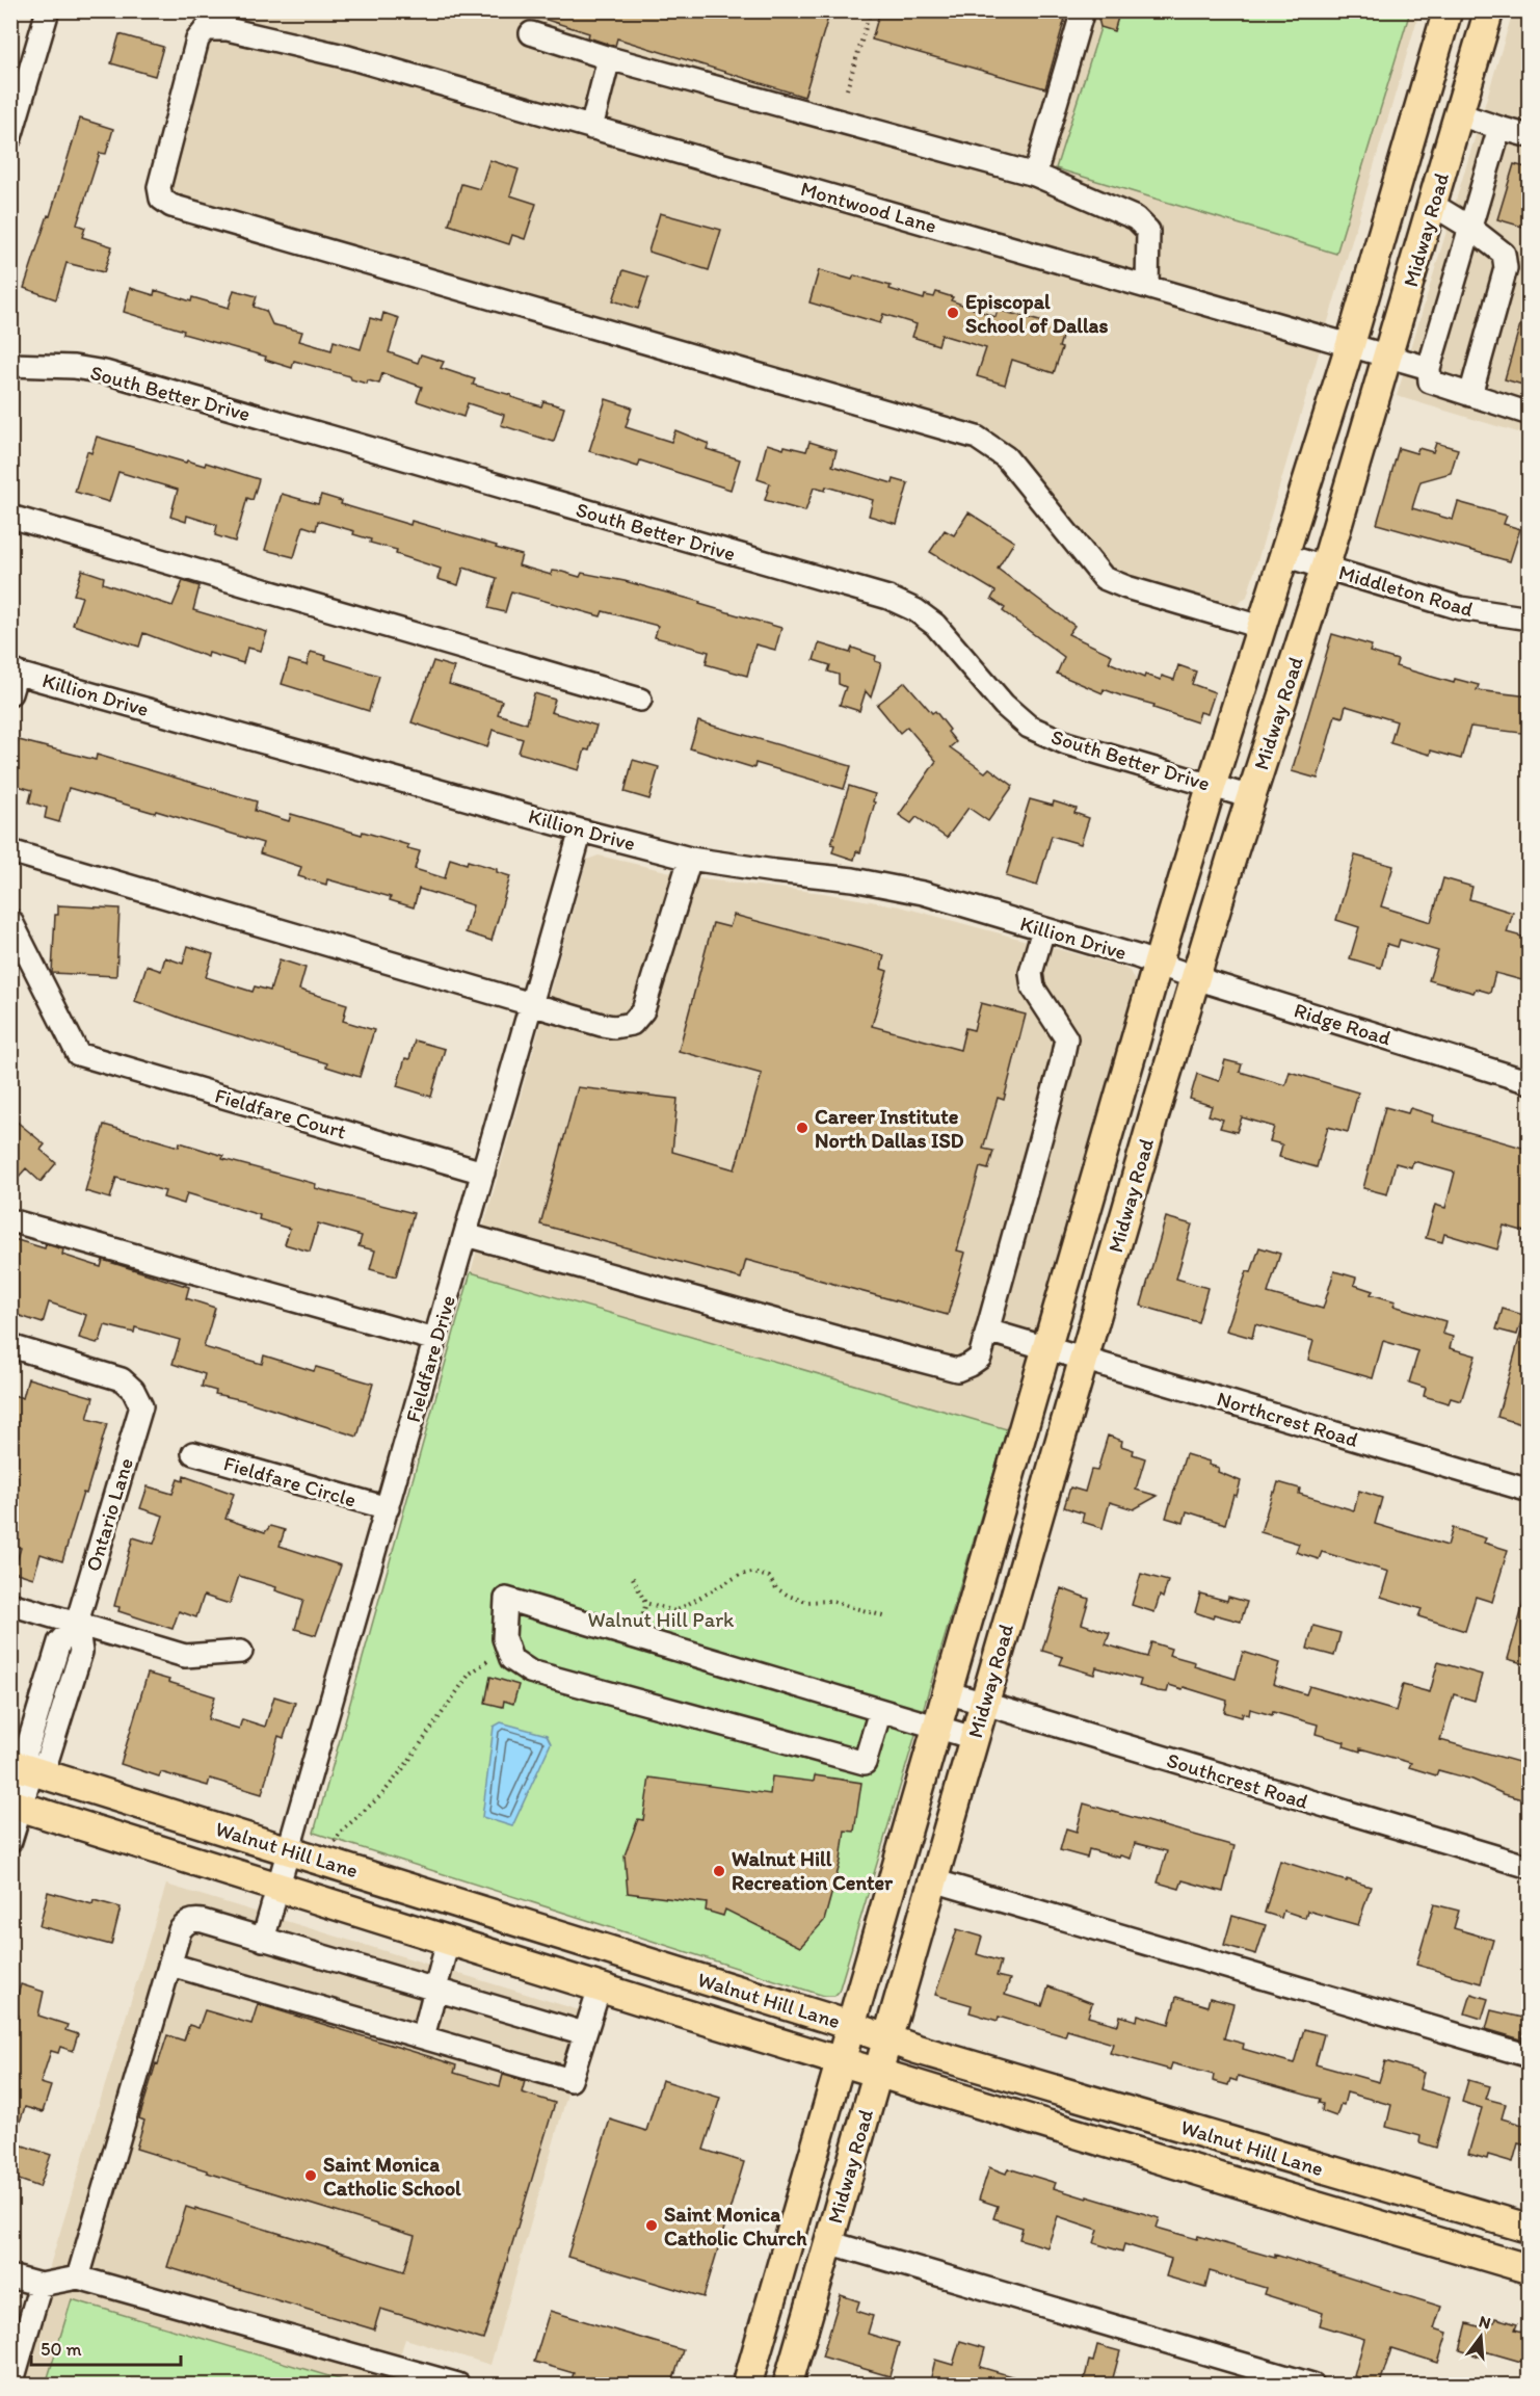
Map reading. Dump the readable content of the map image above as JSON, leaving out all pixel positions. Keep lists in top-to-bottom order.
{
  "streets": {
    "main road": ["Midway Road", "Walnut Hill Lane"],
    "street": [
      "Montwood Lane",
      "South Better Drive",
      "Middleton Road",
      "Killion Drive",
      "Ridge Road",
      "Fieldfare Court",
      "Fieldfare Drive",
      "Northcrest Road",
      "Fieldfare Circle",
      "Ontario Lane",
      "Southcrest Road"
    ]
  },
  "crossings": [
    ["Montwood Lane", "Midway Road"],
    ["Midway Road", "South Better Drive"],
    ["Midway Road", "Middleton Road"],
    ["Midway Road", "Killion Drive"],
    ["Midway Road", "Ridge Road"],
    ["Midway Road", "Northcrest Road"],
    ["Midway Road", "Southcrest Road"],
    ["Midway Road", "Walnut Hill Lane"],
    ["Killion Drive", "Ridge Road"],
    ["Killion Drive", "Fieldfare Drive"],
    ["Fieldfare Court", "Fieldfare Drive"],
    ["Fieldfare Drive", "Fieldfare Circle"],
    ["Fieldfare Drive", "Walnut Hill Lane"],
    ["Ontario Lane", "Walnut Hill Lane"]
  ],
  "parks": ["Walnut Hill Park"],
  "places": [
    "Episcopal School of Dallas",
    "Career Institute North Dallas ISD",
    "Walnut Hill Recreation Center",
    "Saint Monica Catholic School",
    "Saint Monica Catholic Church"
  ],
  "scale_bar": "50 m",
  "north": "top"
}
